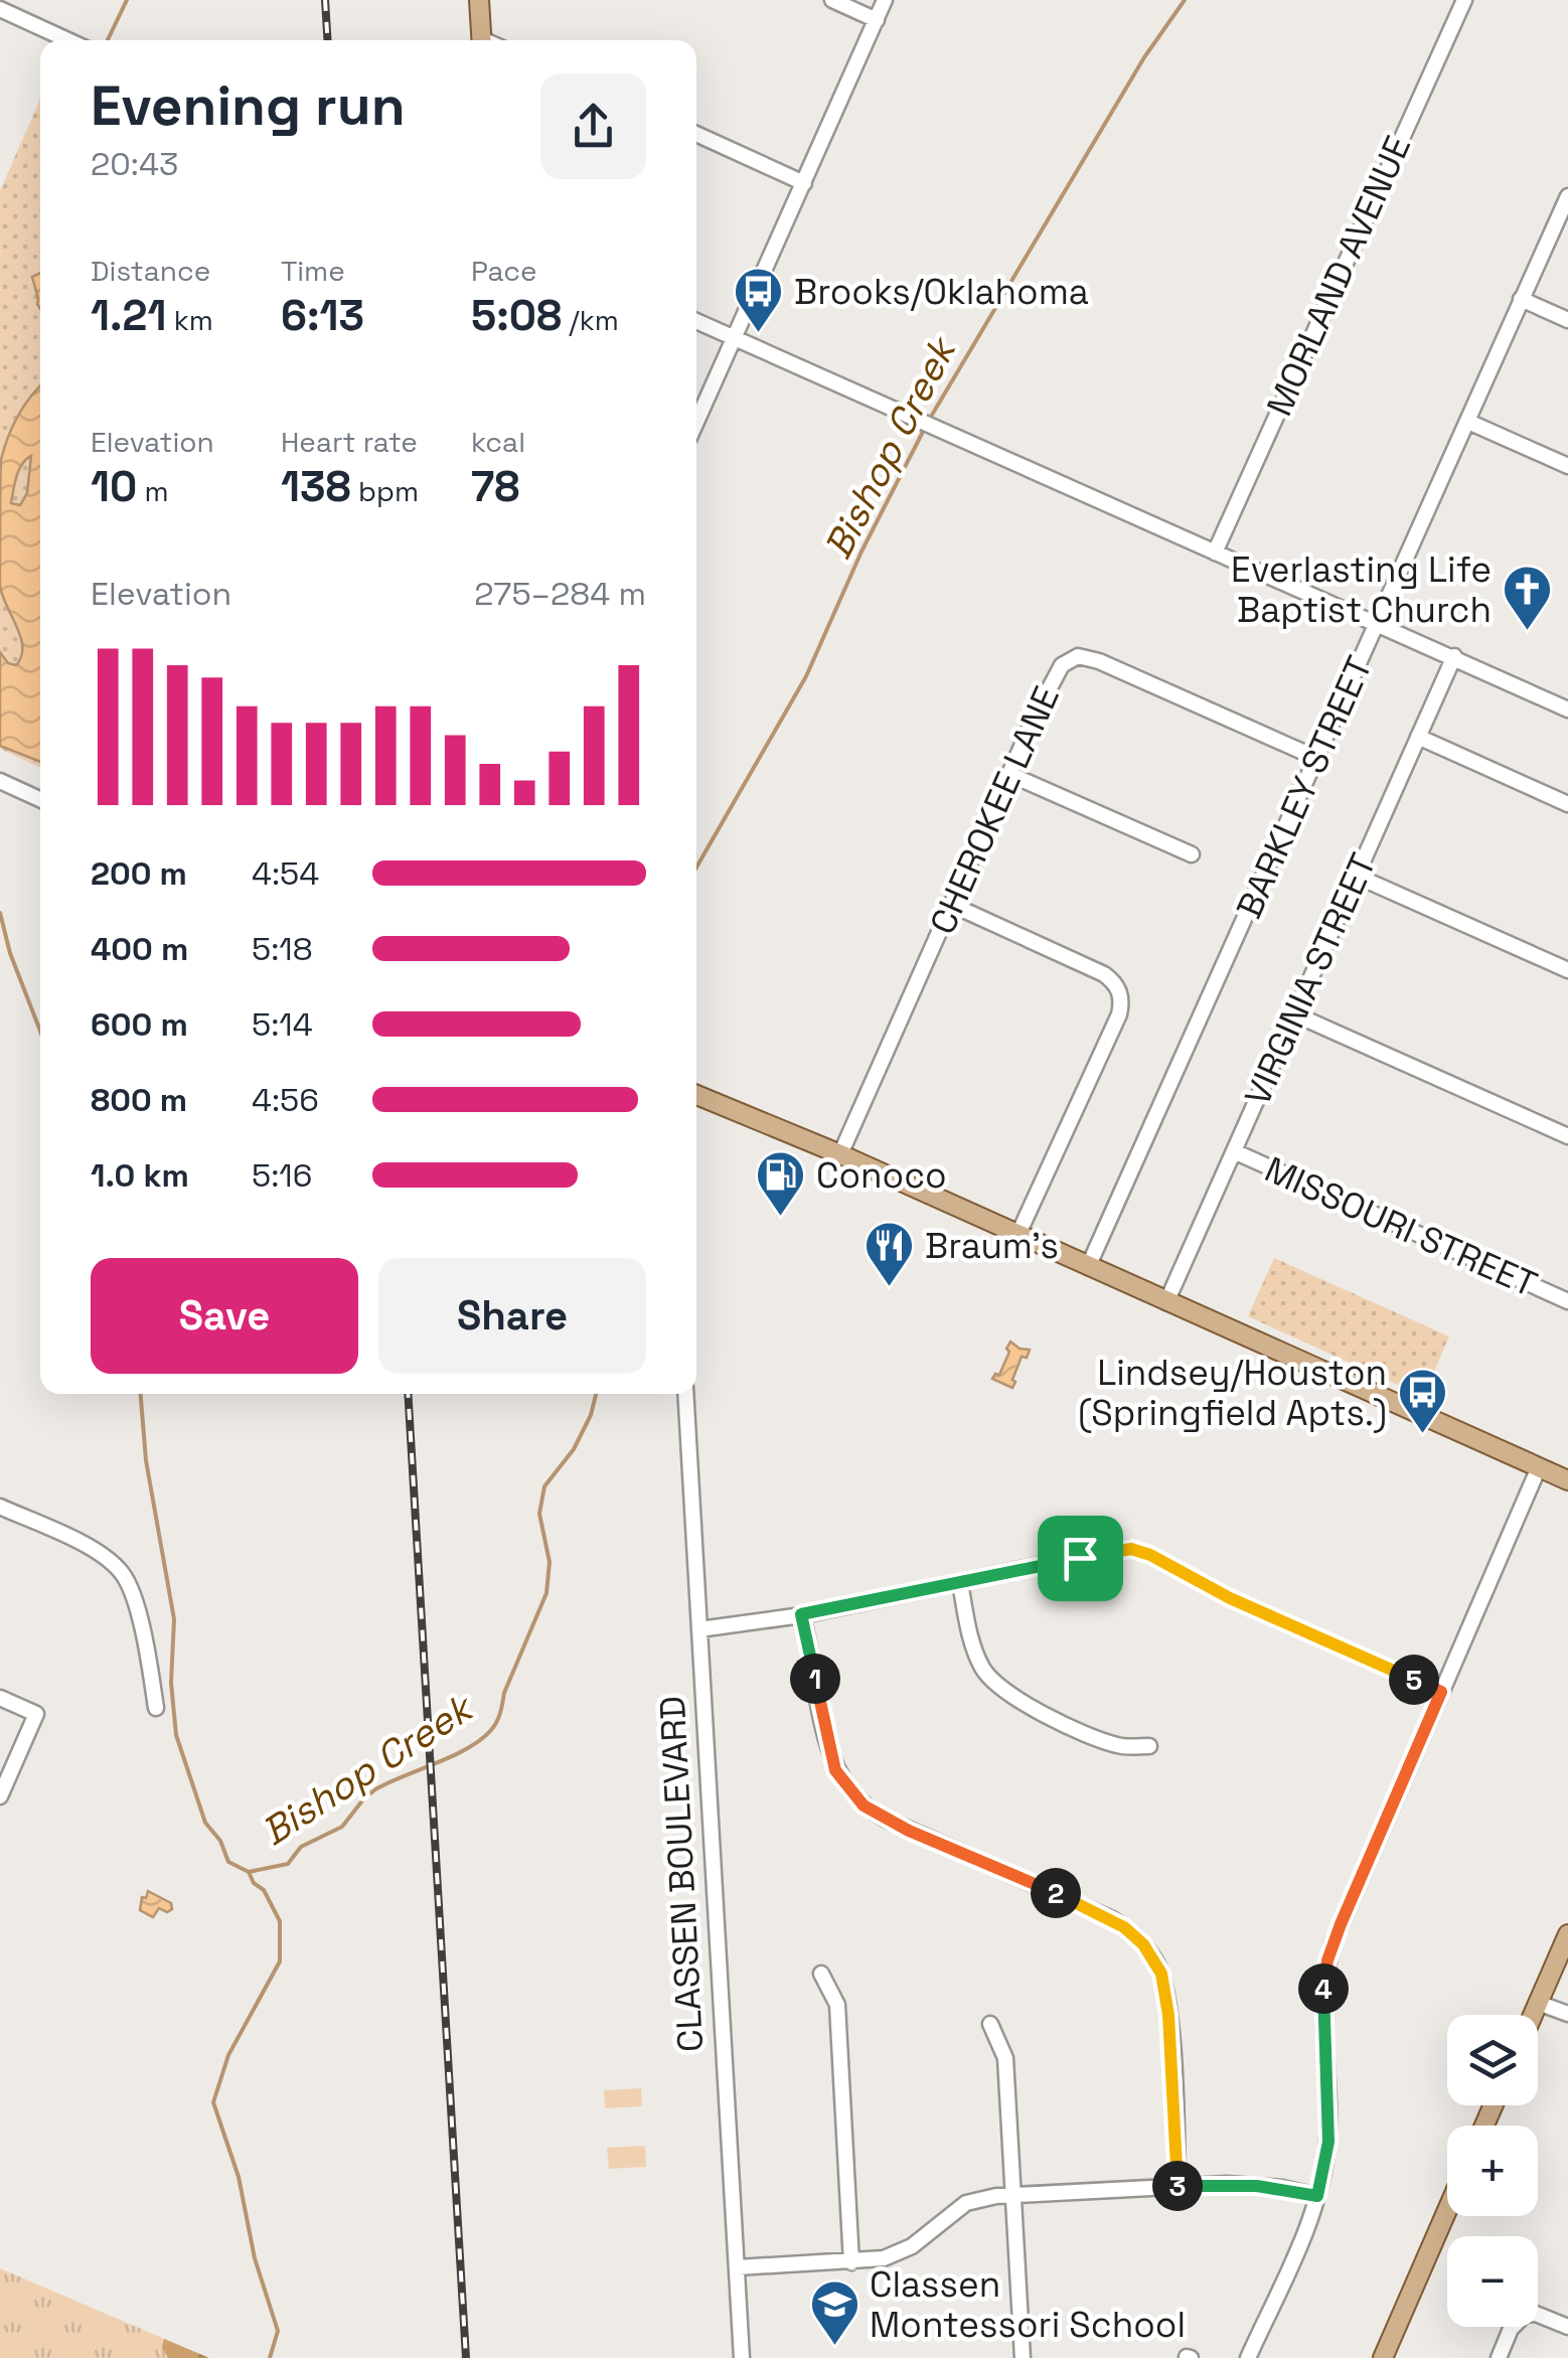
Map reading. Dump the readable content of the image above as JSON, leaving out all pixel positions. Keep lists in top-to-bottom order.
{
  "streets": {
    "street": [
      "MORLAND AVENUE",
      "BARKLEY STREET",
      "CHEROKEE LANE",
      "VIRGINIA STREET",
      "MISSOURI STREET",
      "CLASSEN BOULEVARD"
    ]
  },
  "crossings": [
    ["BARKLEY STREET", "CHEROKEE LANE"],
    ["VIRGINIA STREET", "MISSOURI STREET"]
  ],
  "water": ["Bishop Creek"],
  "places": {
    "bus stop": ["Brooks/Oklahoma", "Lindsey/Houston (Springfield Apts.)"],
    "church": ["Everlasting Life Baptist Church"],
    "fuel station": ["Conoco"],
    "restaurant": ["Braum's"],
    "school or university": ["Classen Montessori School"]
  },
  "page": {
    "heading": ["Evening run", "20:43"],
    "stats": [
      ["Distance", "1.21 km"],
      ["Time", "6:13"],
      ["Pace", "5:08 /km"],
      ["Elevation", "10 m"],
      ["Heart rate", "138 bpm"],
      ["kcal", "78"]
    ],
    "chart": ["Elevation", "275–284 m"],
    "list": [
      {
        "name": "200 m",
        "note": "4:54"
      },
      {
        "name": "400 m",
        "note": "5:18"
      },
      {
        "name": "600 m",
        "note": "5:14"
      },
      {
        "name": "800 m",
        "note": "4:56"
      },
      {
        "name": "1.0 km",
        "note": "5:16"
      }
    ],
    "buttons": ["Save", "Share"],
    "pins": [
      "1",
      "5",
      "2",
      "4",
      "3"
    ],
    "map_buttons": ["+", "−"]
  }
}
